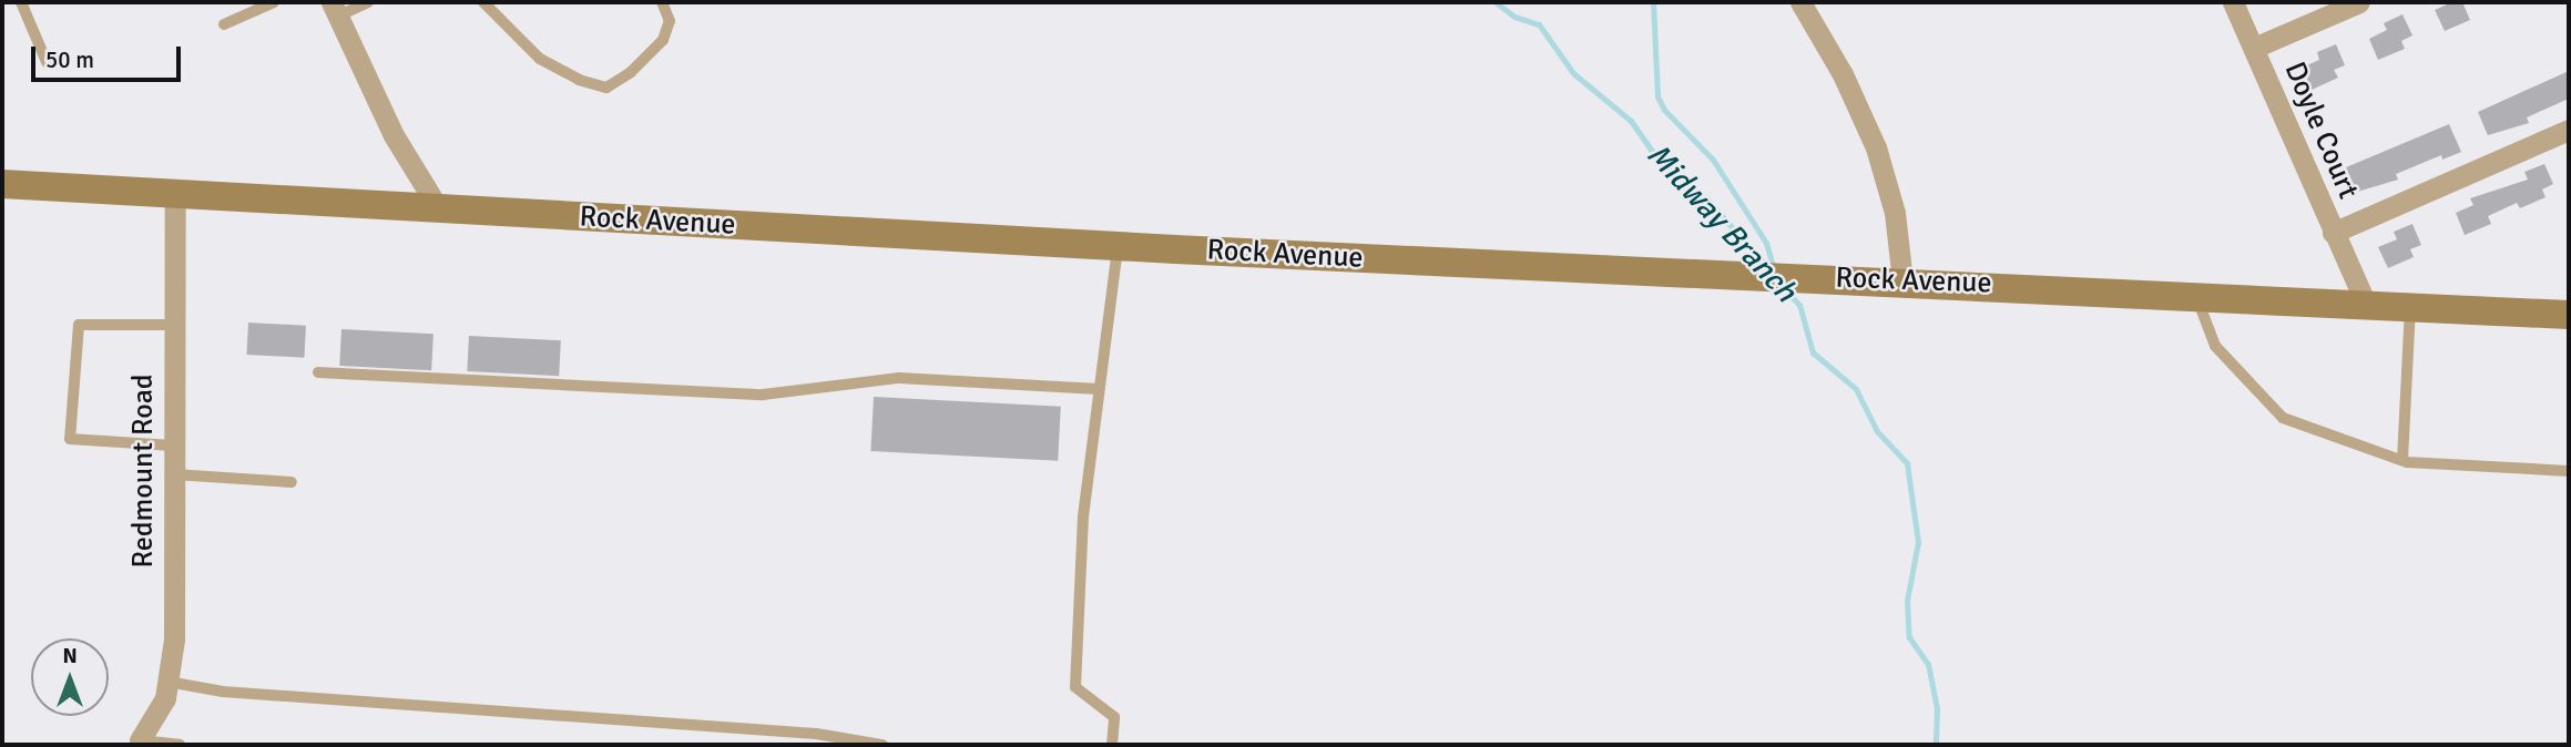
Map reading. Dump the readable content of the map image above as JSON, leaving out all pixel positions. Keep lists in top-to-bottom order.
{
  "streets": {
    "street": ["Doyle Court", "Rock Avenue", "Redmount Road"]
  },
  "crossings": [
    ["Rock Avenue", "Redmount Road"]
  ],
  "water": ["Midway Branch"],
  "scale_bar": "50 m",
  "north": "top"
}
